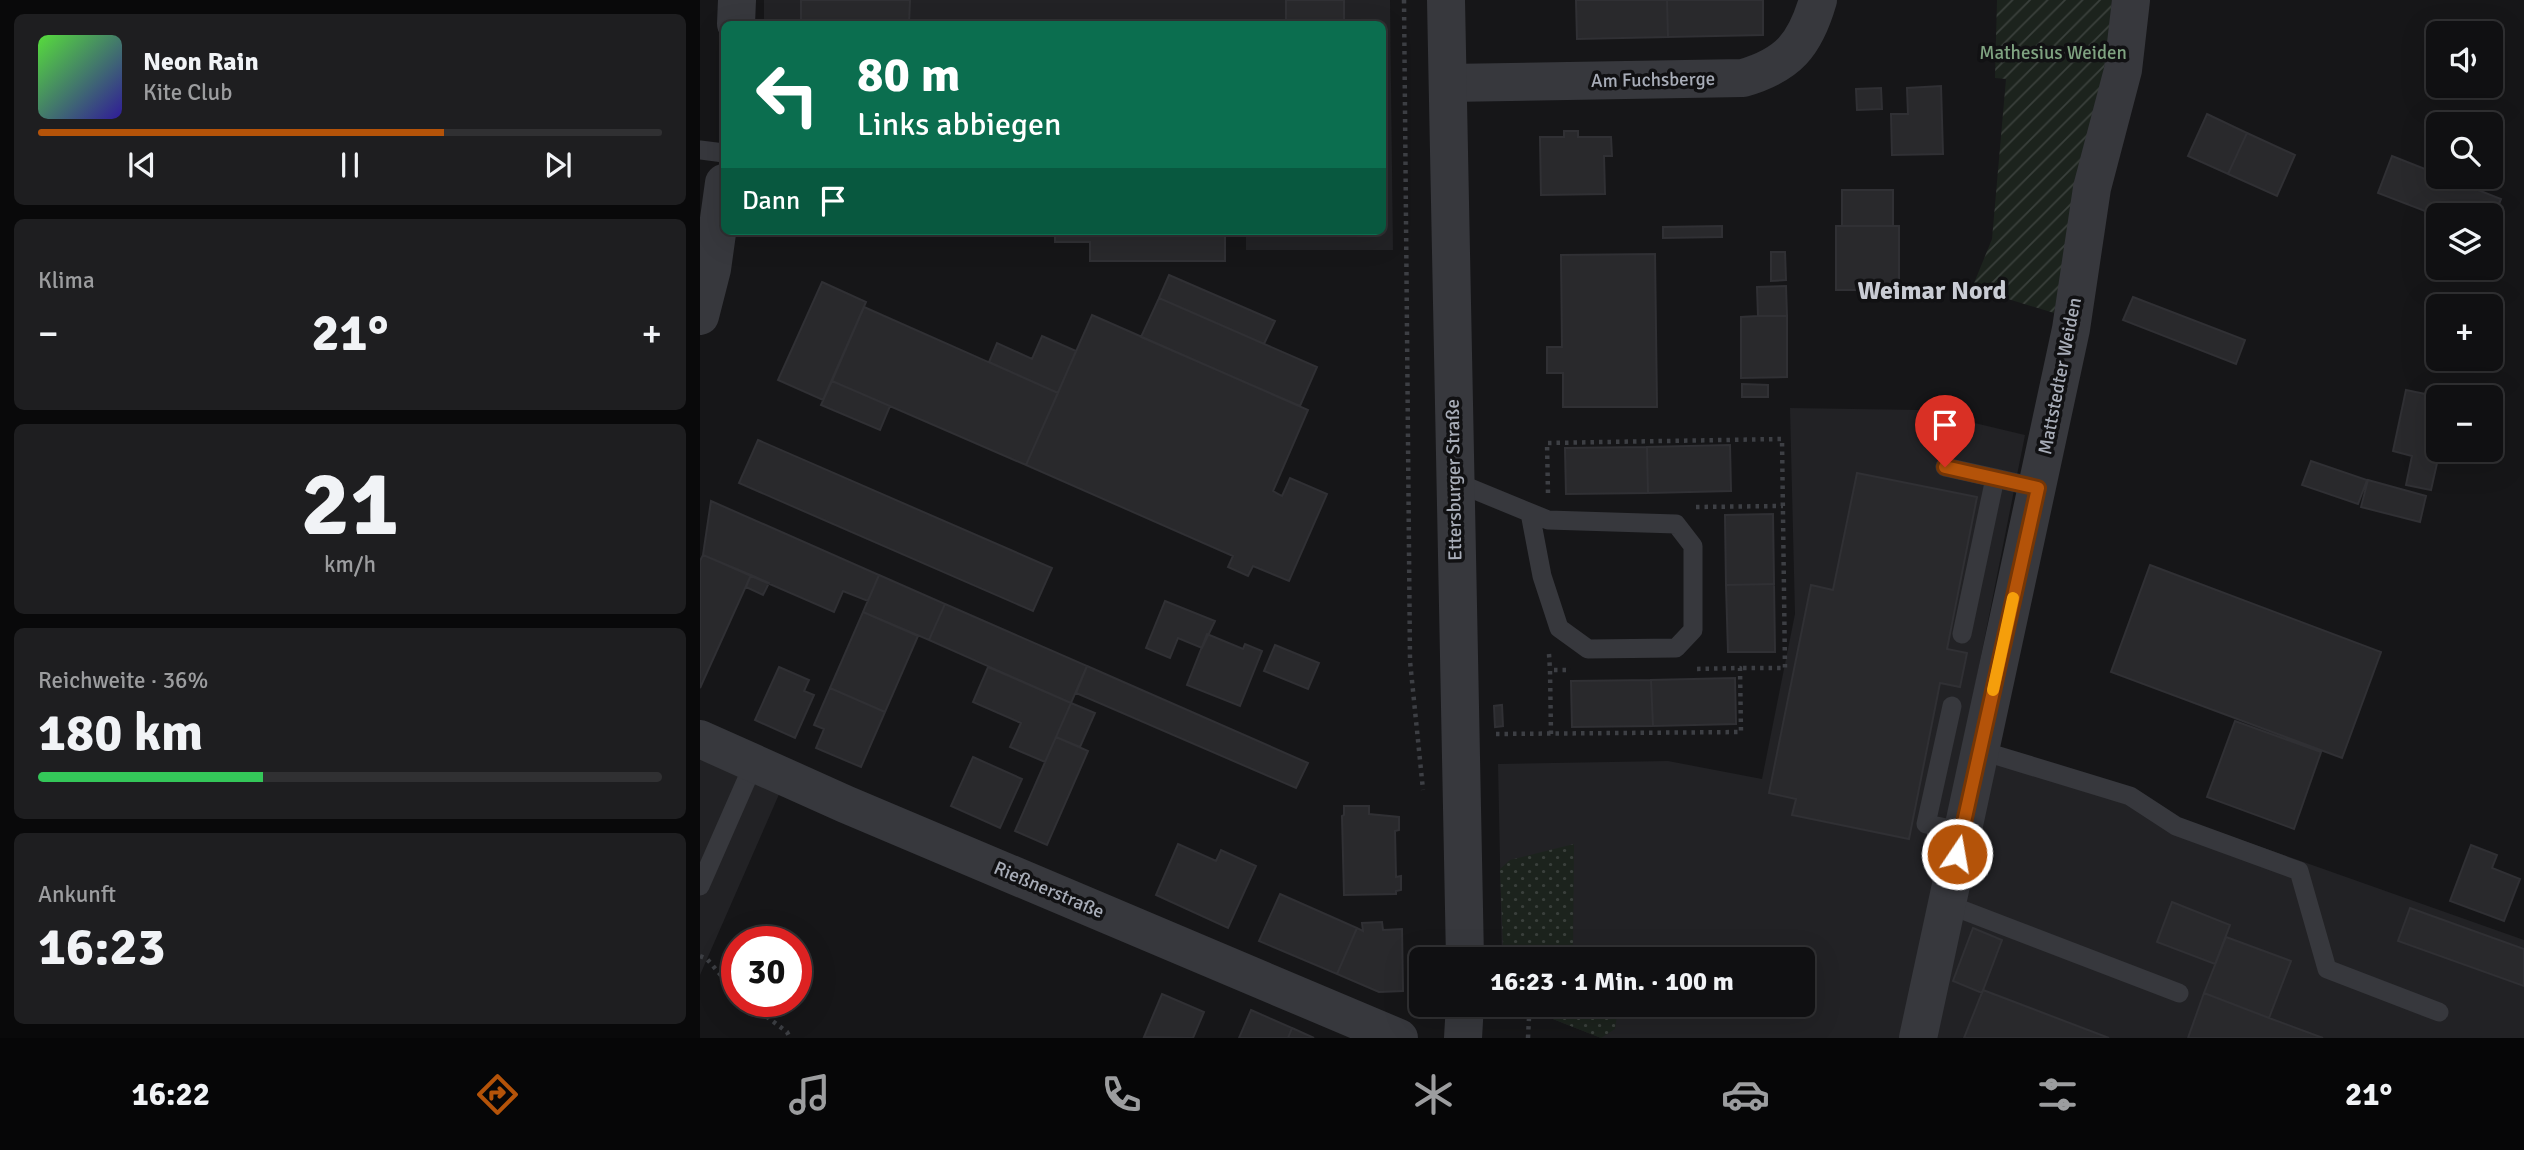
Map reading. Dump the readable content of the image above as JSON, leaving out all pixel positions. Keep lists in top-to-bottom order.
{
  "streets": {
    "street": [
      "Am Fuchsberge",
      "Mattstedter Weiden",
      "Ettersburger Straße",
      "Rießnerstraße"
    ]
  },
  "crossings": [
    ["Am Fuchsberge", "Ettersburger Straße"]
  ],
  "districts": ["Weimar Nord"],
  "parks": ["Mathesius Weiden"],
  "page": {
    "map_buttons": ["+", "−"],
    "turn": ["80 m", "Links abbiegen"],
    "song": ["Neon Rain", "Kite Club"],
    "then": "Dann",
    "tile": [
      "Klima",
      ["21", "km/h"],
      ["Reichweite · 36%", "180 km"],
      ["Ankunft", "16:23"]
    ],
    "heat": ["−", "21°", "+"],
    "limit": "30",
    "trip": "16:23 · 1 Min. · 100 m",
    "tabs": ["16:22", "21°"]
  }
}
